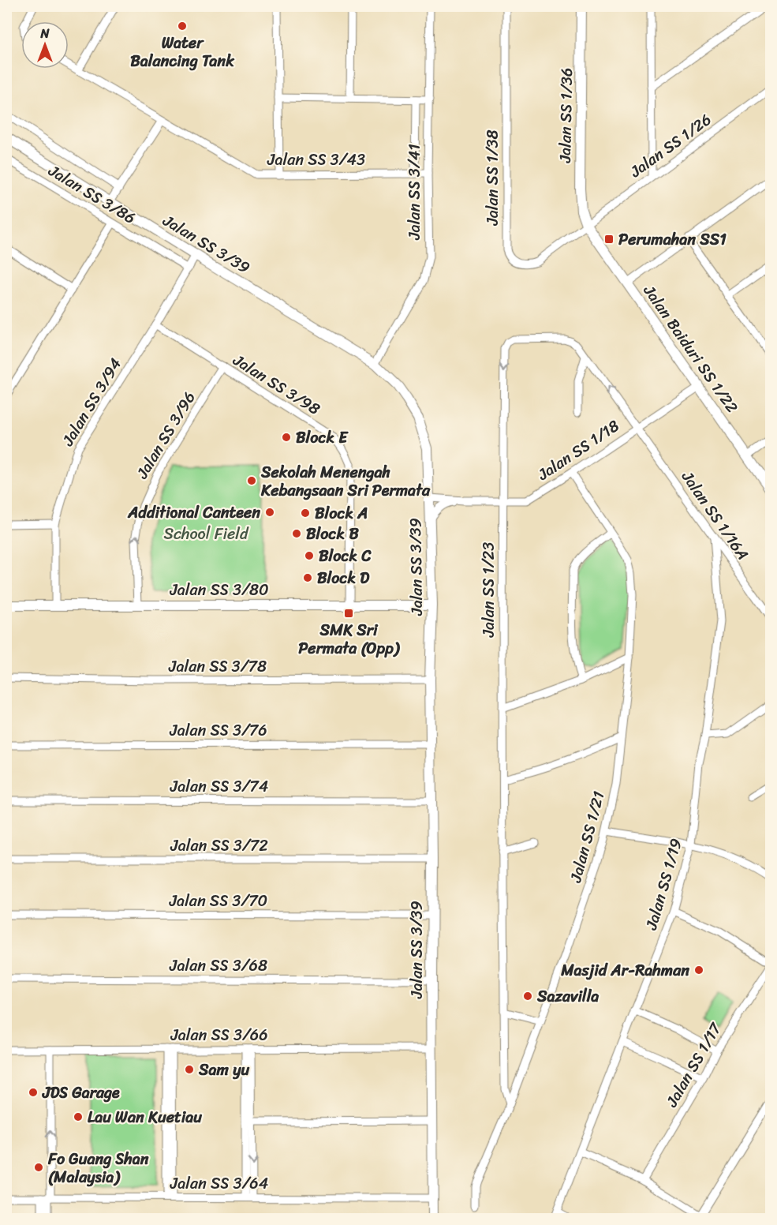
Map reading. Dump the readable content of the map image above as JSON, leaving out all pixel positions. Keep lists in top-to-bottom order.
{
  "streets": {
    "street": [
      "Jalan SS 1/36",
      "Jalan SS 1/26",
      "Jalan SS 3/43",
      "Jalan SS 1/38",
      "Jalan SS 3/41",
      "Jalan SS 3/86",
      "Jalan SS 3/39",
      "Jalan Baiduri SS 1/22",
      "Jalan SS 3/98",
      "Jalan SS 3/94",
      "Jalan SS 3/96",
      "Jalan SS 1/18",
      "Jalan SS 1/16A",
      "Jalan SS 3/80",
      "Jalan SS 1/23",
      "Jalan SS 3/78",
      "Jalan SS 3/76",
      "Jalan SS 3/74",
      "Jalan SS 1/21",
      "Jalan SS 3/72",
      "Jalan SS 1/19",
      "Jalan SS 3/70",
      "Jalan SS 3/68",
      "Jalan SS 3/66",
      "Jalan SS 1/17",
      "Jalan SS 3/64"
    ]
  },
  "crossings": [
    ["Jalan SS 1/36", "Jalan SS 1/26"],
    ["Jalan SS 1/36", "Jalan SS 1/38"],
    ["Jalan SS 1/36", "Jalan Baiduri SS 1/22"],
    ["Jalan SS 1/26", "Jalan SS 1/38"],
    ["Jalan SS 1/26", "Jalan Baiduri SS 1/22"],
    ["Jalan SS 3/43", "Jalan SS 3/41"],
    ["Jalan SS 1/38", "Jalan Baiduri SS 1/22"],
    ["Jalan SS 3/41", "Jalan SS 3/39"],
    ["Jalan SS 3/86", "Jalan SS 3/94"],
    ["Jalan SS 3/39", "Jalan SS 3/94"],
    ["Jalan SS 3/39", "Jalan SS 1/18"],
    ["Jalan SS 3/39", "Jalan SS 3/80"],
    ["Jalan SS 3/39", "Jalan SS 3/78"],
    ["Jalan SS 3/39", "Jalan SS 3/76"],
    ["Jalan SS 3/39", "Jalan SS 3/74"],
    ["Jalan SS 3/39", "Jalan SS 3/72"],
    ["Jalan SS 3/39", "Jalan SS 3/70"],
    ["Jalan SS 3/39", "Jalan SS 3/68"],
    ["Jalan SS 3/39", "Jalan SS 3/66"],
    ["Jalan SS 3/39", "Jalan SS 3/64"],
    ["Jalan Baiduri SS 1/22", "Jalan SS 1/18"],
    ["Jalan SS 3/98", "Jalan SS 3/94"],
    ["Jalan SS 3/98", "Jalan SS 3/96"],
    ["Jalan SS 3/98", "Jalan SS 3/80"],
    ["Jalan SS 3/94", "Jalan SS 3/80"],
    ["Jalan SS 3/96", "Jalan SS 3/80"],
    ["Jalan SS 1/18", "Jalan SS 1/16A"],
    ["Jalan SS 1/18", "Jalan SS 1/23"],
    ["Jalan SS 1/18", "Jalan SS 1/21"],
    ["Jalan SS 1/16A", "Jalan SS 1/23"],
    ["Jalan SS 1/16A", "Jalan SS 1/19"],
    ["Jalan SS 1/23", "Jalan SS 1/21"]
  ],
  "one_way": ["Jalan SS 3/96"],
  "parks": ["School Field"],
  "places": {
    "other": [
      "Water Balancing Tank",
      "Block E",
      "Sekolah Menengah Kebangsaan Sri Permata",
      "Additional Canteen",
      "Block A",
      "Block B",
      "Block C",
      "Block D",
      "Masjid Ar-Rahman",
      "Sazavilla",
      "Sam yu",
      "JDS Garage",
      "Lau Wan Kuetiau",
      "Fo Guang Shan (Malaysia)"
    ],
    "transit": ["Perumahan SS1", "SMK Sri Permata (Opp)"]
  },
  "north": "top"
}
